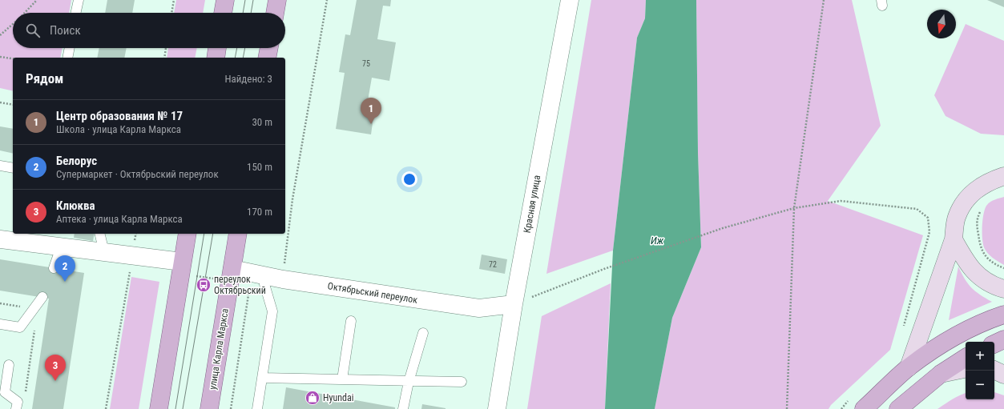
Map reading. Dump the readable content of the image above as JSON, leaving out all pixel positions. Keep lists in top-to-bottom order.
{
  "streets": {
    "main road": ["улица Карла Маркса"],
    "street": ["Красная улица", "Октябрьский переулок"]
  },
  "crossings": [
    ["Красная улица", "Октябрьский переулок"],
    ["Октябрьский переулок", "улица Карла Маркса"]
  ],
  "water": ["Иж"],
  "places": {
    "bus stop": ["переулок Октябрьский"],
    "shop": ["Hyundai"]
  },
  "house_numbers": ["75", "72"],
  "north": "bottom",
  "page": {
    "search": "Поиск",
    "heading": ["Рядом", "Найдено: 3"],
    "pins": ["1", "2", "3"],
    "list": [
      {
        "mark": "1",
        "name": "Центр образования № 17",
        "note": "Школа · улица Карла Маркса",
        "value": "30 m"
      },
      {
        "mark": "2",
        "name": "Белорус",
        "note": "Супермаркет · Октябрьский переулок",
        "value": "150 m"
      },
      {
        "mark": "3",
        "name": "Клюква",
        "note": "Аптека · улица Карла Маркса",
        "value": "170 m"
      }
    ],
    "map_buttons": ["+", "−"]
  }
}
